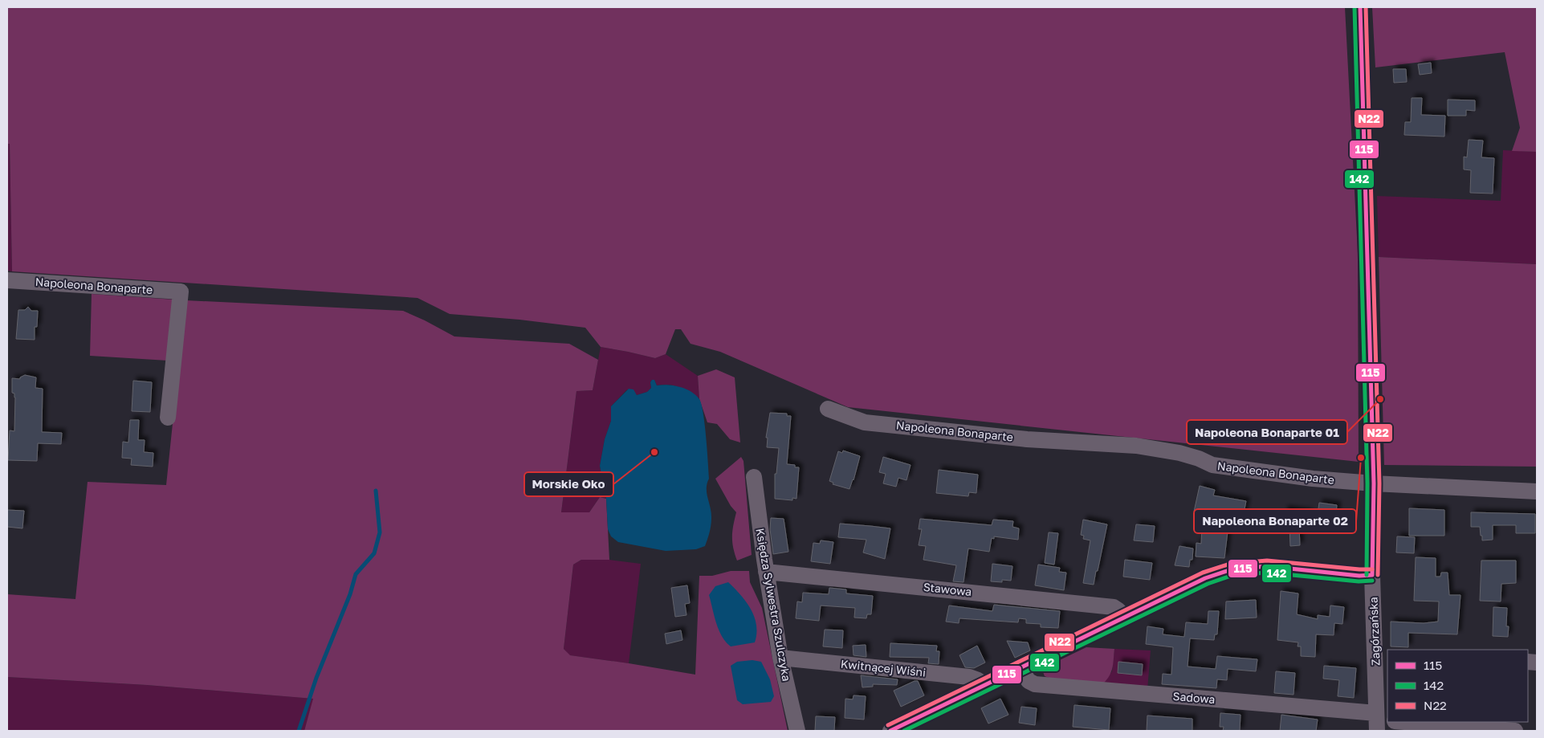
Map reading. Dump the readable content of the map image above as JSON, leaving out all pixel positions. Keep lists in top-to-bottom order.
{
  "streets": {
    "street": [
      "Napoleona Bonaparte",
      "Stawowa",
      "Księdza Sylwestra Szulczyka",
      "Zagórzańska",
      "Kwitnącej Wiśni",
      "Sadowa"
    ]
  },
  "crossings": [
    ["Napoleona Bonaparte", "Zagórzańska"],
    ["Stawowa", "Księdza Sylwestra Szulczyka"],
    ["Księdza Sylwestra Szulczyka", "Kwitnącej Wiśni"],
    ["Zagórzańska", "Sadowa"]
  ],
  "places": ["Napoleona Bonaparte 01", "Morskie Oko", "Napoleona Bonaparte 02"],
  "lines": ["transit line 115", "transit line 142", "transit line N22"],
  "legend": ["115", "142", "N22"]
}
